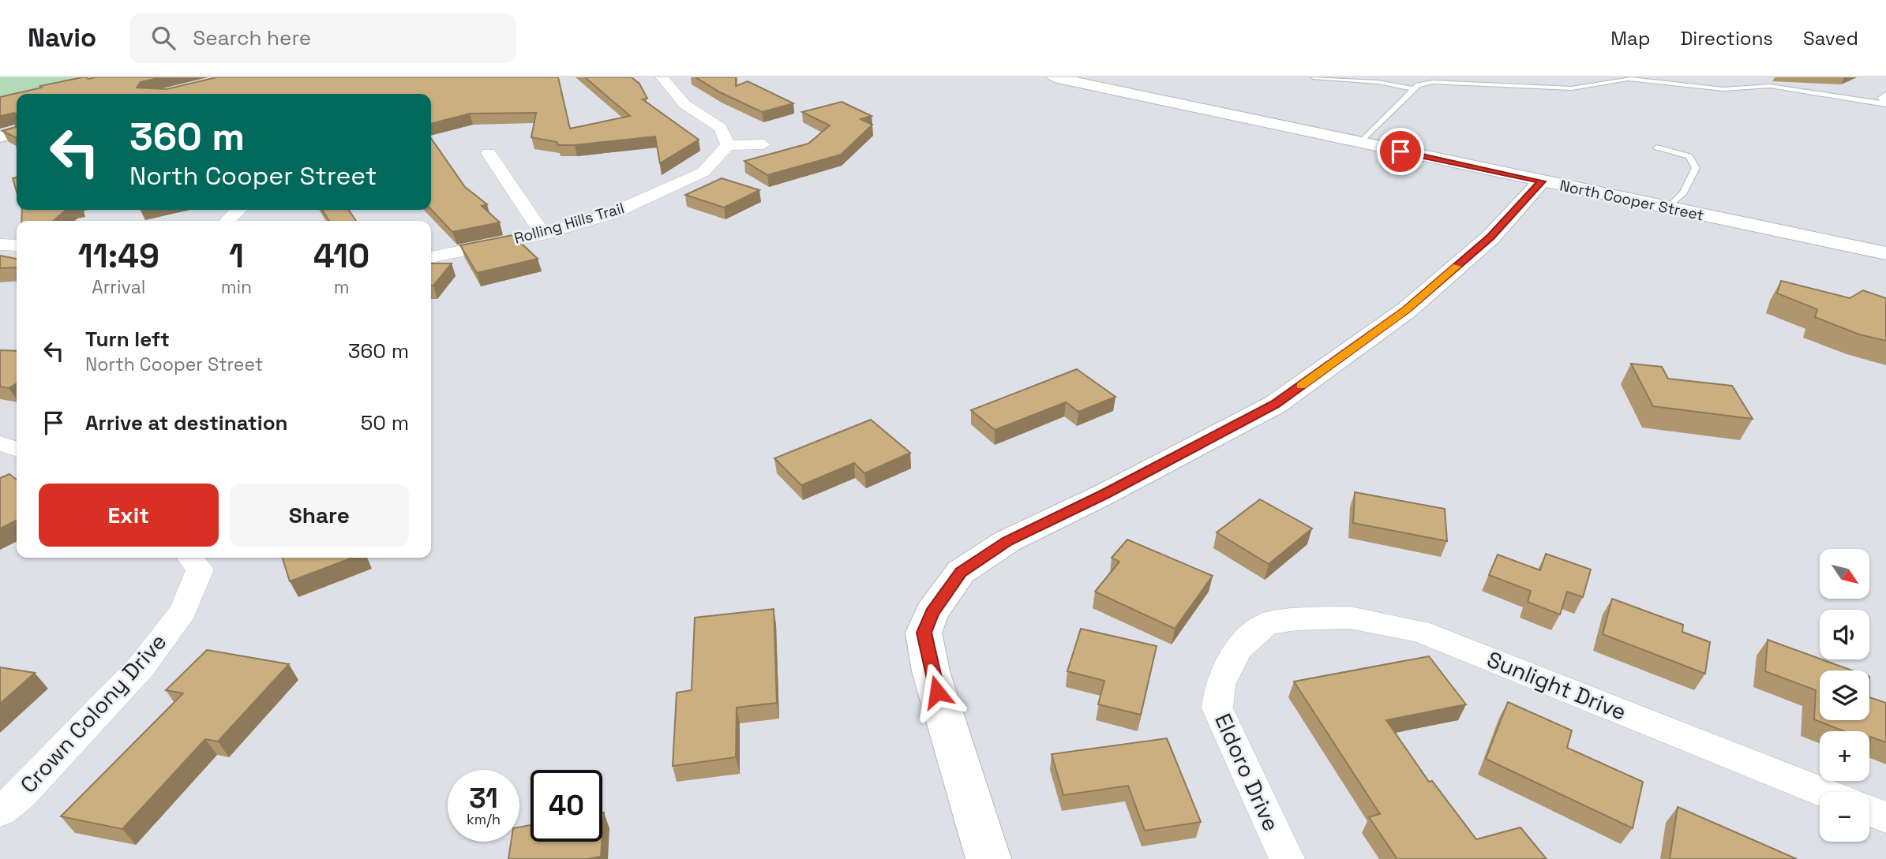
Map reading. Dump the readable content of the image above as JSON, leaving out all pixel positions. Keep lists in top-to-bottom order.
{
  "streets": {
    "street": [
      "North Cooper Street",
      "Rolling Hills Trail",
      "Sunlight Drive",
      "Crown Colony Drive",
      "Eldoro Drive"
    ]
  },
  "crossings": [
    ["Sunlight Drive", "Eldoro Drive"]
  ],
  "north": "bottom right",
  "page": {
    "header": "Navio",
    "search": "Search here",
    "nav": ["Map", "Directions", "Saved"],
    "turn": ["360 m", "North Cooper Street"],
    "eta": [
      "11:49",
      "Arrival",
      "1",
      "min",
      "410",
      "m"
    ],
    "list": [
      {
        "name": "Turn left",
        "note": "North Cooper Street",
        "value": "360 m"
      },
      {
        "name": "Arrive at destination",
        "value": "50 m"
      }
    ],
    "buttons": ["Exit", "Share"],
    "map_buttons": ["+", "−"],
    "speed": "31 km/h",
    "limit": "40"
  }
}
